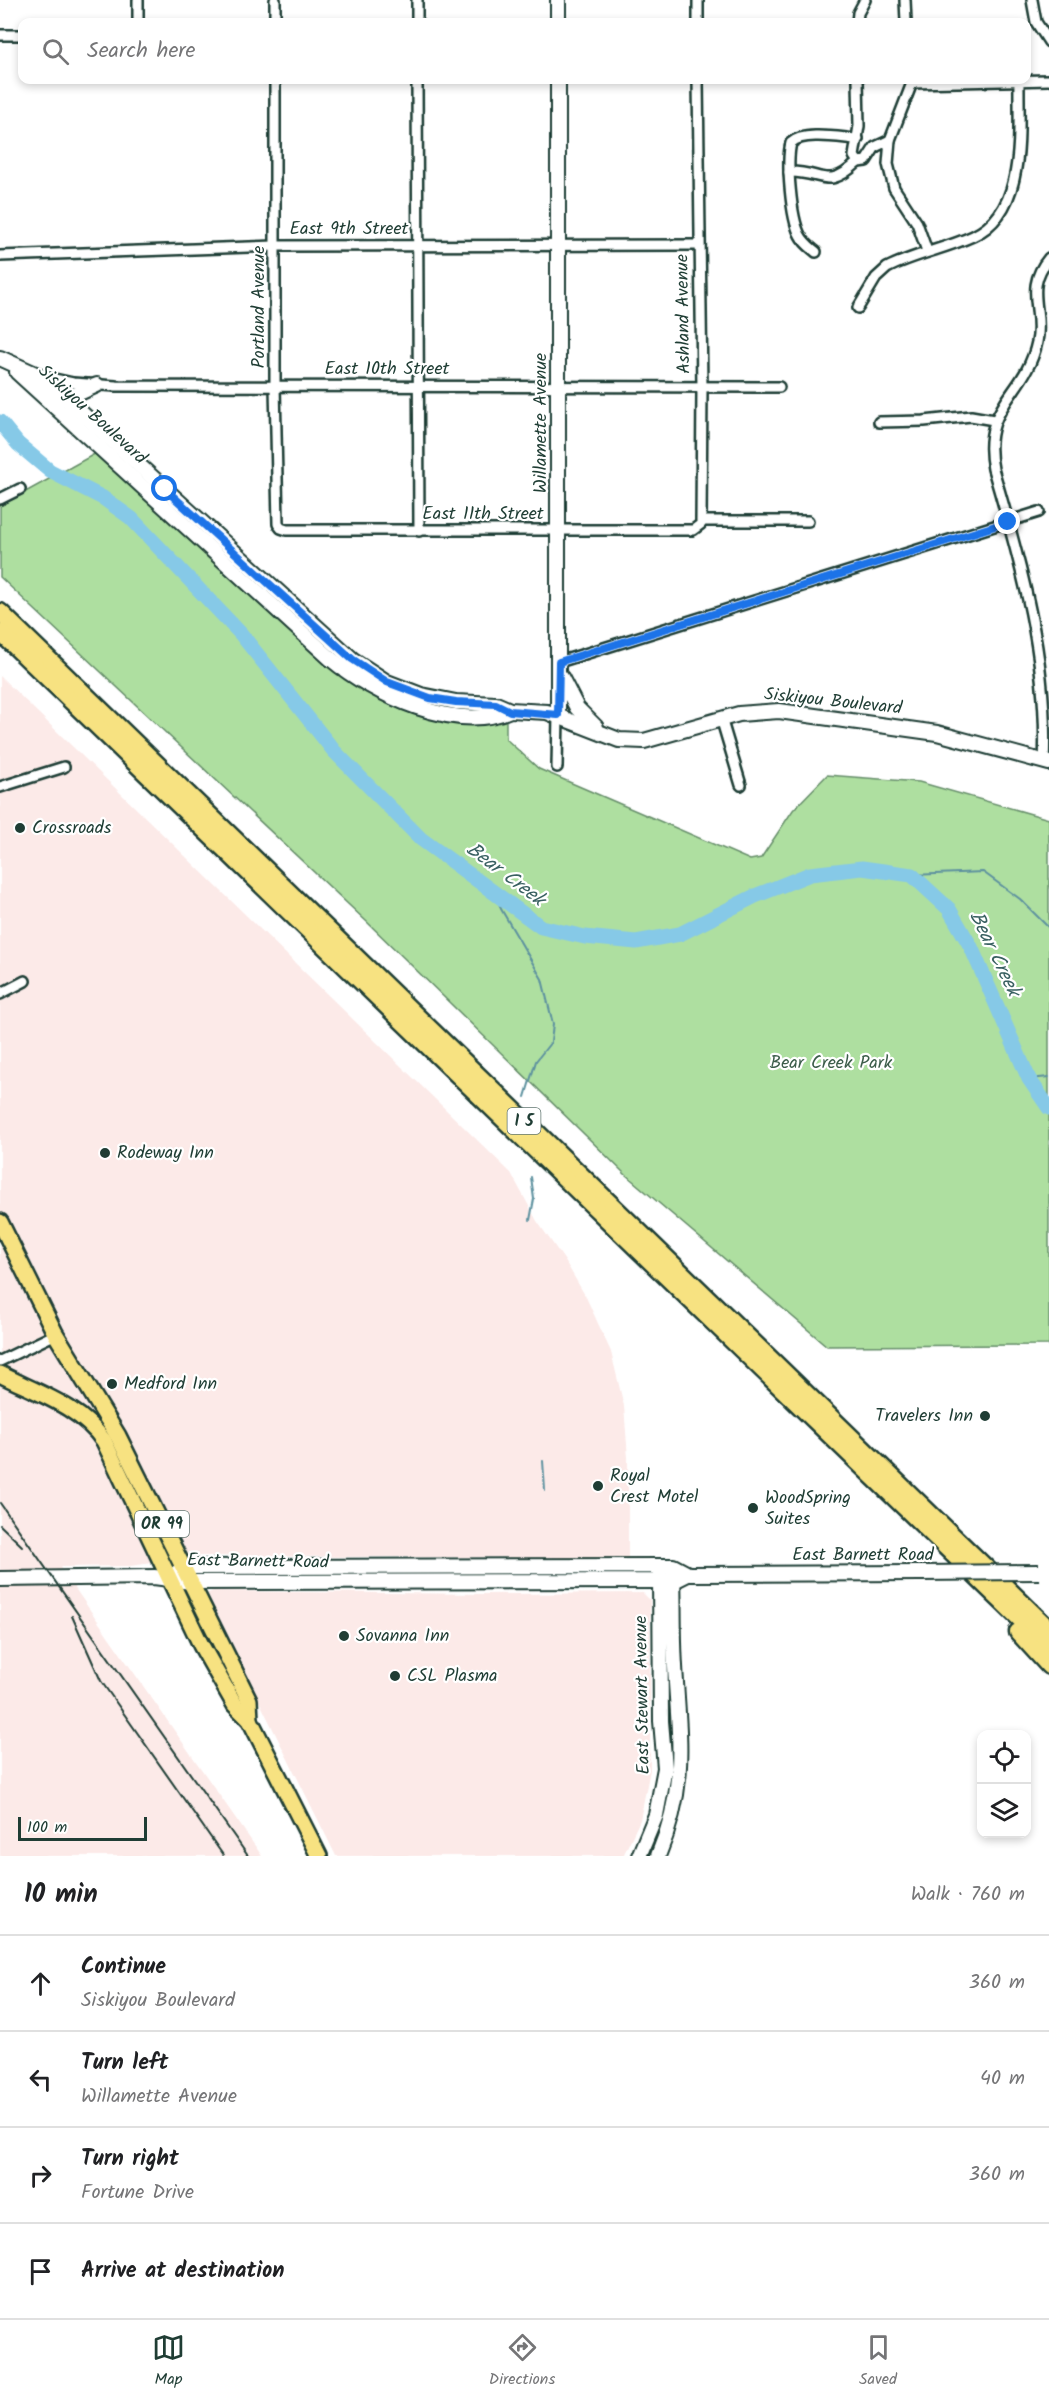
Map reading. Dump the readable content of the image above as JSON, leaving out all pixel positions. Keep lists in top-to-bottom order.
{
  "streets": {
    "highway": ["I 5"],
    "main road": ["OR 99"],
    "street": [
      "East 9th Street",
      "Portland Avenue",
      "Ashland Avenue",
      "East 10th Street",
      "Siskiyou Boulevard",
      "Willamette Avenue",
      "East 11th Street",
      "East Barnett Road",
      "East Stewart Avenue"
    ]
  },
  "crossings": [
    ["East 9th Street", "Portland Avenue"],
    ["East 9th Street", "Ashland Avenue"],
    ["East 9th Street", "Willamette Avenue"],
    ["Portland Avenue", "East 10th Street"],
    ["Portland Avenue", "East 11th Street"],
    ["Ashland Avenue", "East 10th Street"],
    ["Ashland Avenue", "East 11th Street"],
    ["East 10th Street", "Siskiyou Boulevard"],
    ["East 10th Street", "Willamette Avenue"],
    ["Siskiyou Boulevard", "Willamette Avenue"],
    ["Willamette Avenue", "East 11th Street"],
    ["OR 99", "East Barnett Road"],
    ["East Barnett Road", "East Stewart Avenue"]
  ],
  "water": ["Bear Creek"],
  "parks": ["Bear Creek Park"],
  "places": [
    "Crossroads",
    "Rodeway Inn",
    "Medford Inn",
    "Travelers Inn",
    "Royal Crest Motel",
    "WoodSpring Suites",
    "Sovanna Inn",
    "CSL Plasma"
  ],
  "scale_bar": "100 m",
  "page": {
    "search": "Search here",
    "scale": "100 m",
    "heading": ["10 min", "Walk · 760 m"],
    "list": [
      ["Continue", "Siskiyou Boulevard", "360 m"],
      ["Turn left", "Willamette Avenue", "40 m"],
      ["Turn right", "Fortune Drive", "360 m"],
      "Arrive at destination"
    ],
    "nav": ["Map", "Directions", "Saved"]
  }
}
